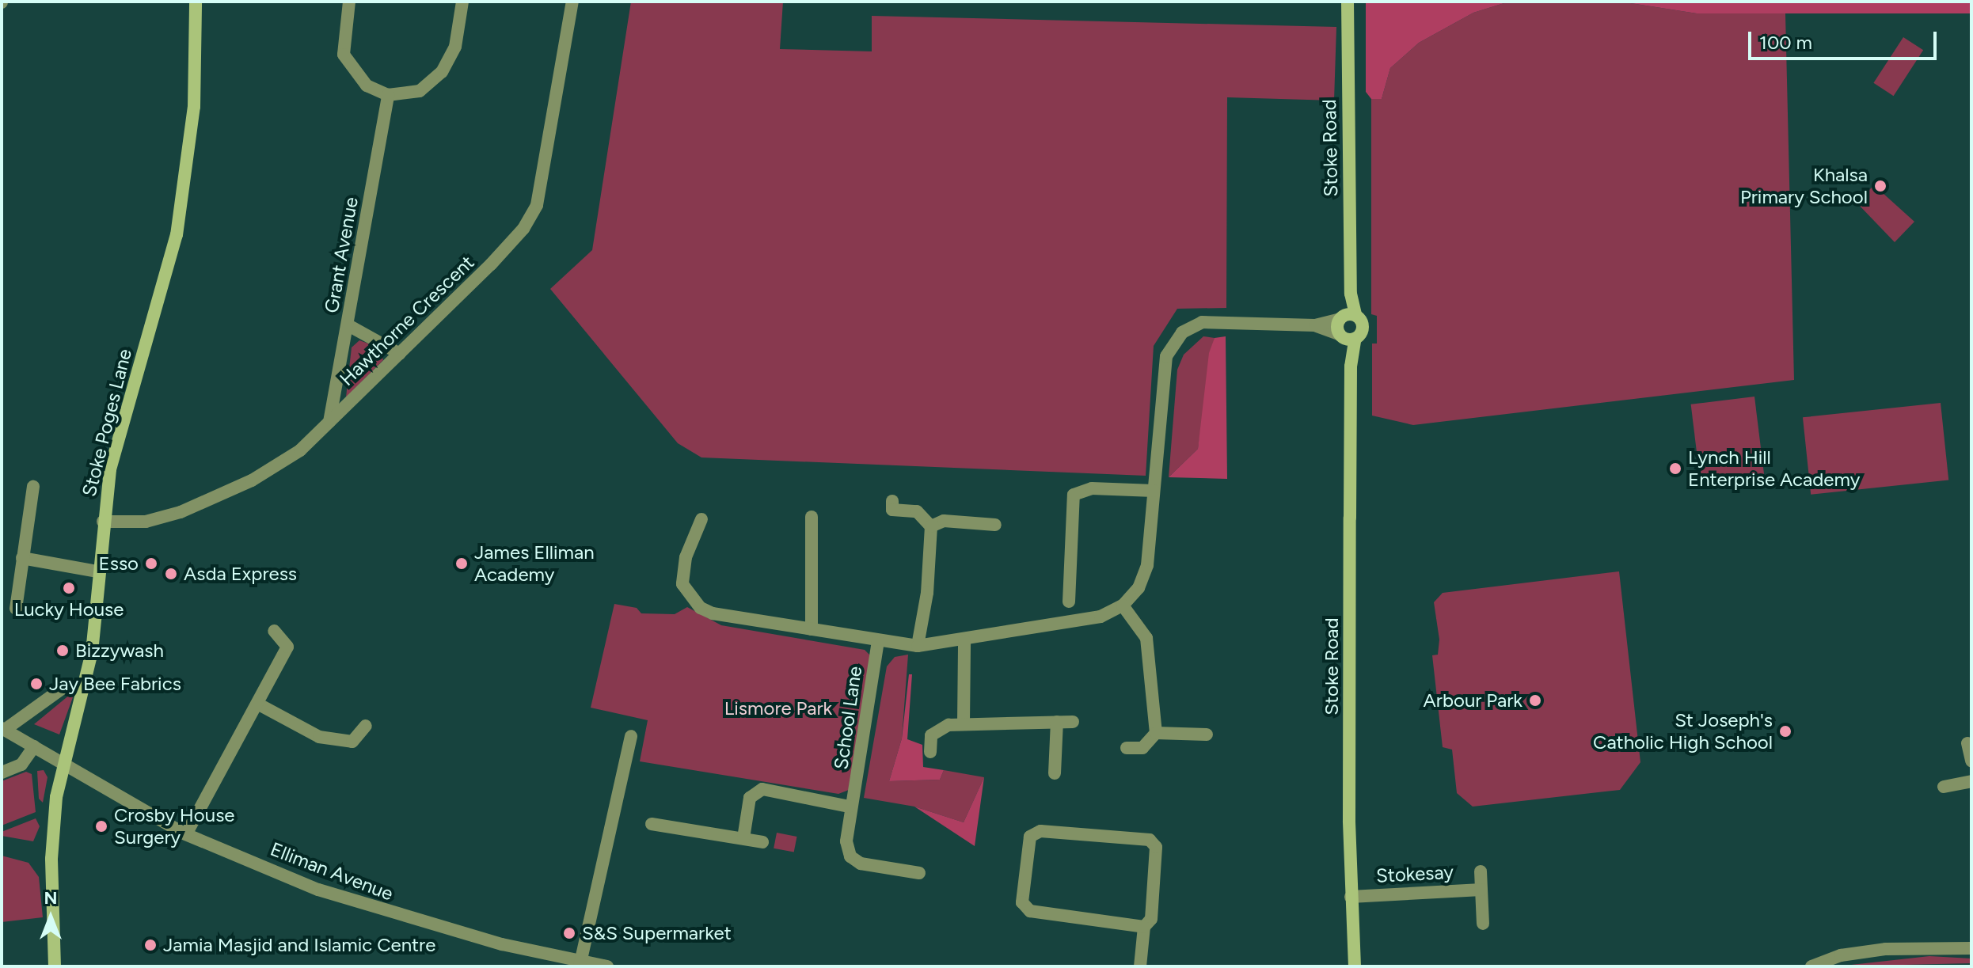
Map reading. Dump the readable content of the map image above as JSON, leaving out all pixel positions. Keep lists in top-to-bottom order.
{
  "streets": {
    "main road": ["Stoke Road", "Stoke Poges Lane"],
    "street": [
      "Grant Avenue",
      "Hawthorne Crescent",
      "School Lane",
      "Elliman Avenue",
      "Stokesay"
    ]
  },
  "crossings": [
    ["Stoke Road", "Stokesay"],
    ["Grant Avenue", "Hawthorne Crescent"],
    ["Hawthorne Crescent", "Stoke Poges Lane"],
    ["Stoke Poges Lane", "Elliman Avenue"]
  ],
  "parks": ["Lismore Park"],
  "places": [
    "Khalsa Primary School",
    "Lynch Hill Enterprise Academy",
    "Esso",
    "James Elliman Academy",
    "Asda Express",
    "Lucky House",
    "Bizzywash",
    "Jay Bee Fabrics",
    "Arbour Park",
    "St Joseph's Catholic High School",
    "Crosby House Surgery",
    "S&S Supermarket",
    "Jamia Masjid and Islamic Centre"
  ],
  "scale_bar": "100 m",
  "north": "top"
}
